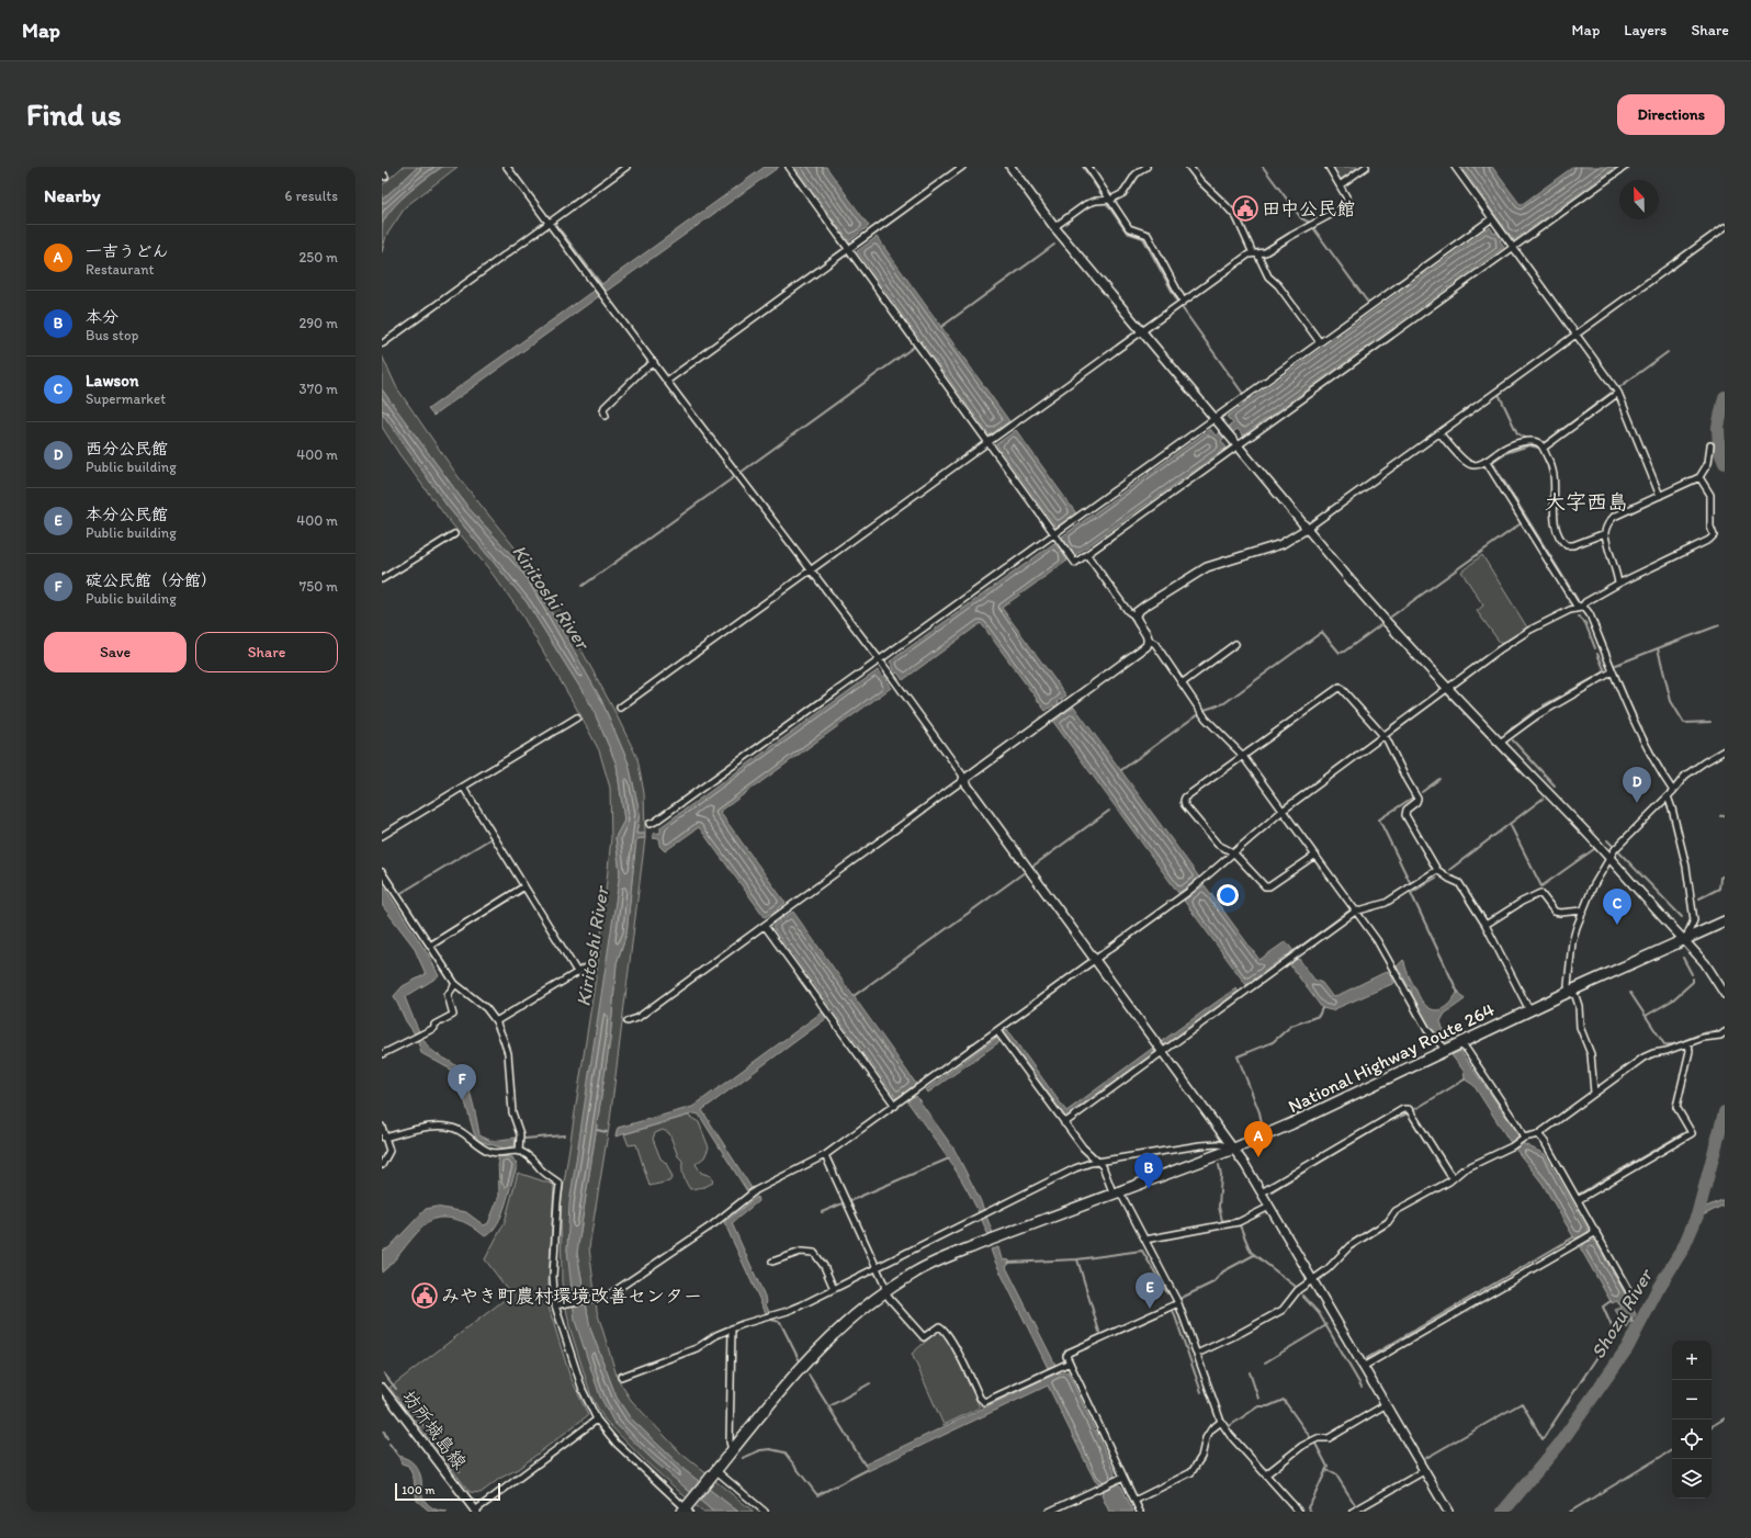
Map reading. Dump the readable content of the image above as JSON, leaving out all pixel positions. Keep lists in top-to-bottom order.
{
  "streets": {
    "highway": ["National Highway Route 264"],
    "street": ["坊所城島線"]
  },
  "districts": ["大字西島"],
  "water": ["Kiritoshi River", "Shozu River"],
  "places": {
    "public building": ["田中公民館", "みやき町農村環境改善センター"]
  },
  "scale_bar": "100 m",
  "north": "top",
  "page": {
    "header": "Map",
    "nav": ["Map", "Layers", "Share"],
    "buttons": [
      "Directions",
      ["Save", "Share"]
    ],
    "title": "Find us",
    "heading": ["Nearby", "6 results"],
    "list": [
      {
        "mark": "A",
        "name": "一吉うどん",
        "note": "Restaurant",
        "value": "250 m"
      },
      {
        "mark": "B",
        "name": "本分",
        "note": "Bus stop",
        "value": "290 m"
      },
      {
        "mark": "C",
        "name": "Lawson",
        "note": "Supermarket",
        "value": "370 m"
      },
      {
        "mark": "D",
        "name": "西分公民館",
        "note": "Public building",
        "value": "400 m"
      },
      {
        "mark": "E",
        "name": "本分公民館",
        "note": "Public building",
        "value": "400 m"
      },
      {
        "mark": "F",
        "name": "碇公民館（分館）",
        "note": "Public building",
        "value": "750 m"
      }
    ],
    "pins": [
      "D",
      "C",
      "F",
      "A",
      "B",
      "E"
    ],
    "map_buttons": ["+", "−"],
    "scale": "100 m"
  }
}
